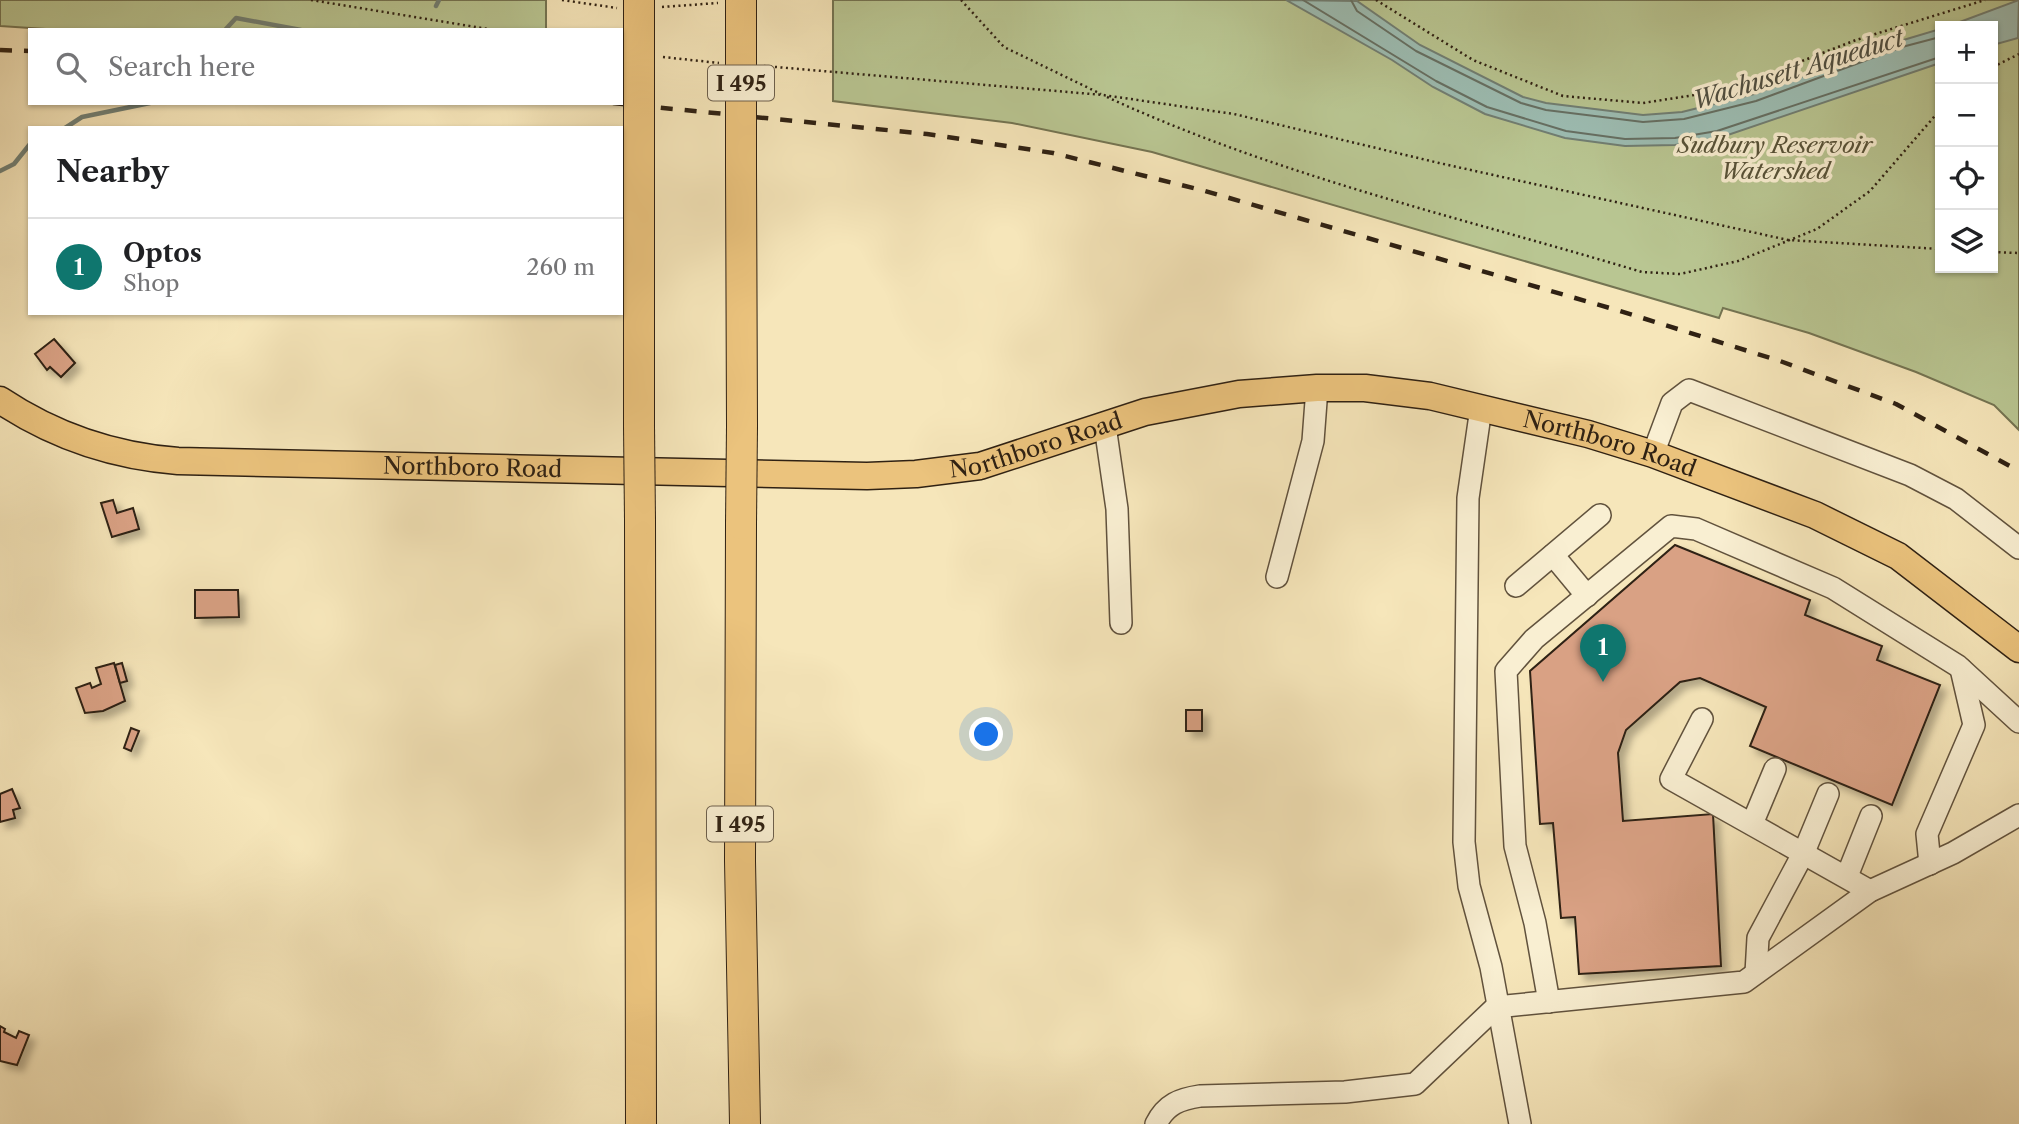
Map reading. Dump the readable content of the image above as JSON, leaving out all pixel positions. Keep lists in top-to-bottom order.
{
  "streets": {
    "highway": ["I 495"],
    "main road": ["Northboro Road"]
  },
  "water": ["Wachusett Aqueduct"],
  "parks": ["Sudbury Reservoir Watershed"],
  "page": {
    "map_buttons": ["+", "−"],
    "search": "Search here",
    "heading": "Nearby",
    "list": [
      {
        "mark": "1",
        "name": "Optos",
        "note": "Shop",
        "value": "260 m"
      }
    ],
    "pins": "1"
  }
}
